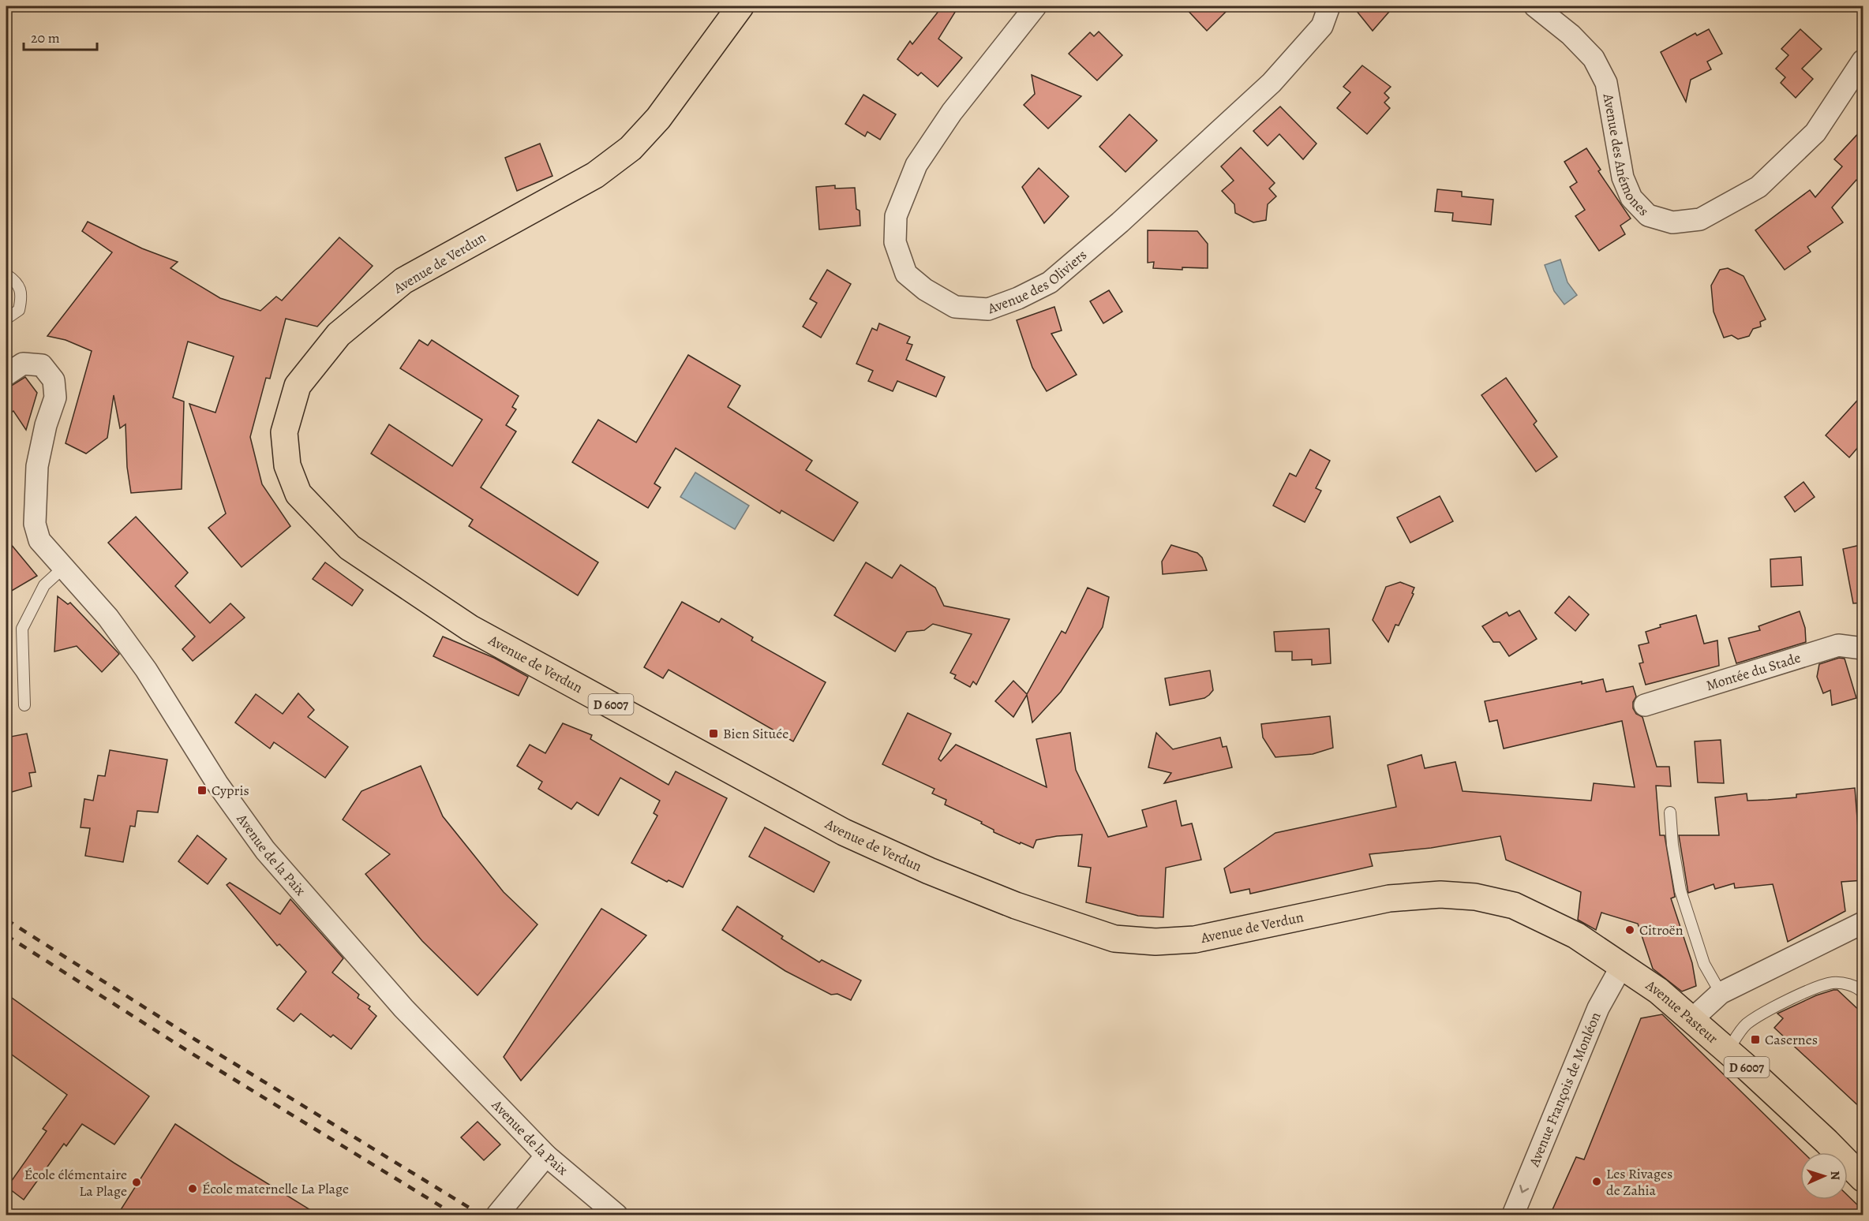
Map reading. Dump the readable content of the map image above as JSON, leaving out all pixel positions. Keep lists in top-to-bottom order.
{
  "streets": {
    "main road": ["Avenue de Verdun", "D 6007", "Avenue Pasteur"],
    "street": [
      "Avenue des Anémones",
      "Avenue des Oliviers",
      "Montée du Stade",
      "Avenue de la Paix",
      "Avenue François de Monléon"
    ]
  },
  "crossings": [
    ["Avenue de Verdun", "Avenue Pasteur"],
    ["Avenue de Verdun", "Avenue François de Monléon"],
    ["Avenue Pasteur", "Avenue François de Monléon"]
  ],
  "one_way": ["Avenue François de Monléon"],
  "places": {
    "transit": ["Bien Située", "Cypris", "Casernes"],
    "other": [
      "Citroën",
      "Les Rivages de Zahia",
      "École élémentaire La Plage",
      "École maternelle La Plage"
    ]
  },
  "scale_bar": "20 m",
  "north": "right"
}
